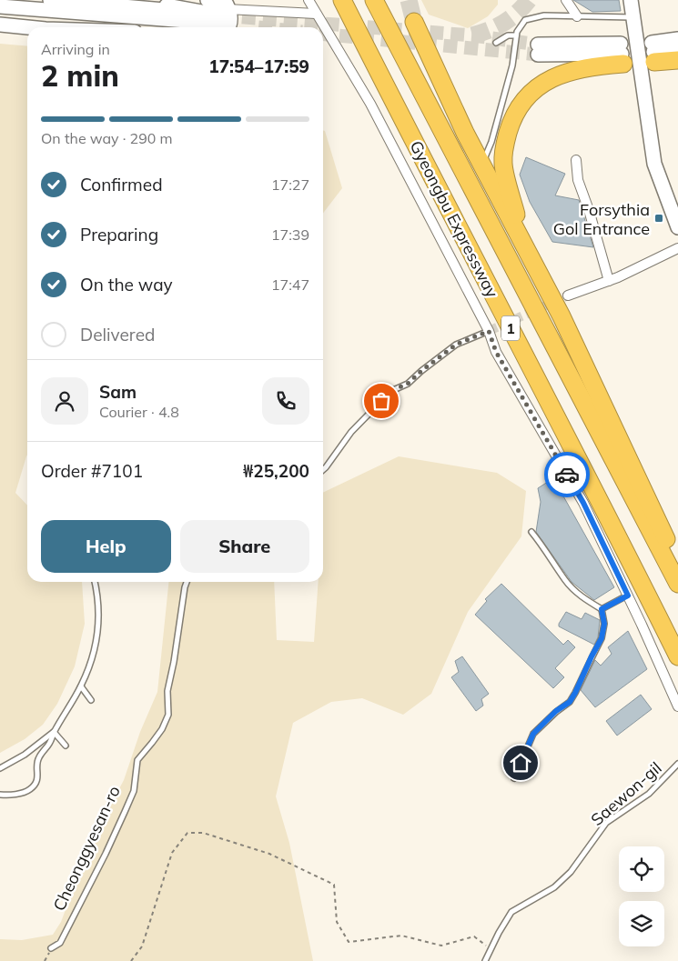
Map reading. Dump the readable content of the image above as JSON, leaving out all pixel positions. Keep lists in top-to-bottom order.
{
  "streets": {
    "highway": ["Gyeongbu Expressway", "1"],
    "lane": ["Saewon-gil", "Cheonggyesan-ro"]
  },
  "places": {
    "transit": ["Forsythia Gol Entrance"]
  },
  "page": {
    "heading": ["2 min", "Arriving in", "17:54–17:59"],
    "panel": [
      "Sam",
      "Courier · 4.8",
      "Order #7101",
      "₩25,200"
    ],
    "bar": "On the way · 290 m",
    "list": [
      ["Confirmed", "17:27"],
      ["Preparing", "17:39"],
      ["On the way", "17:47"],
      "Delivered"
    ],
    "buttons": ["Help", "Share"]
  }
}
